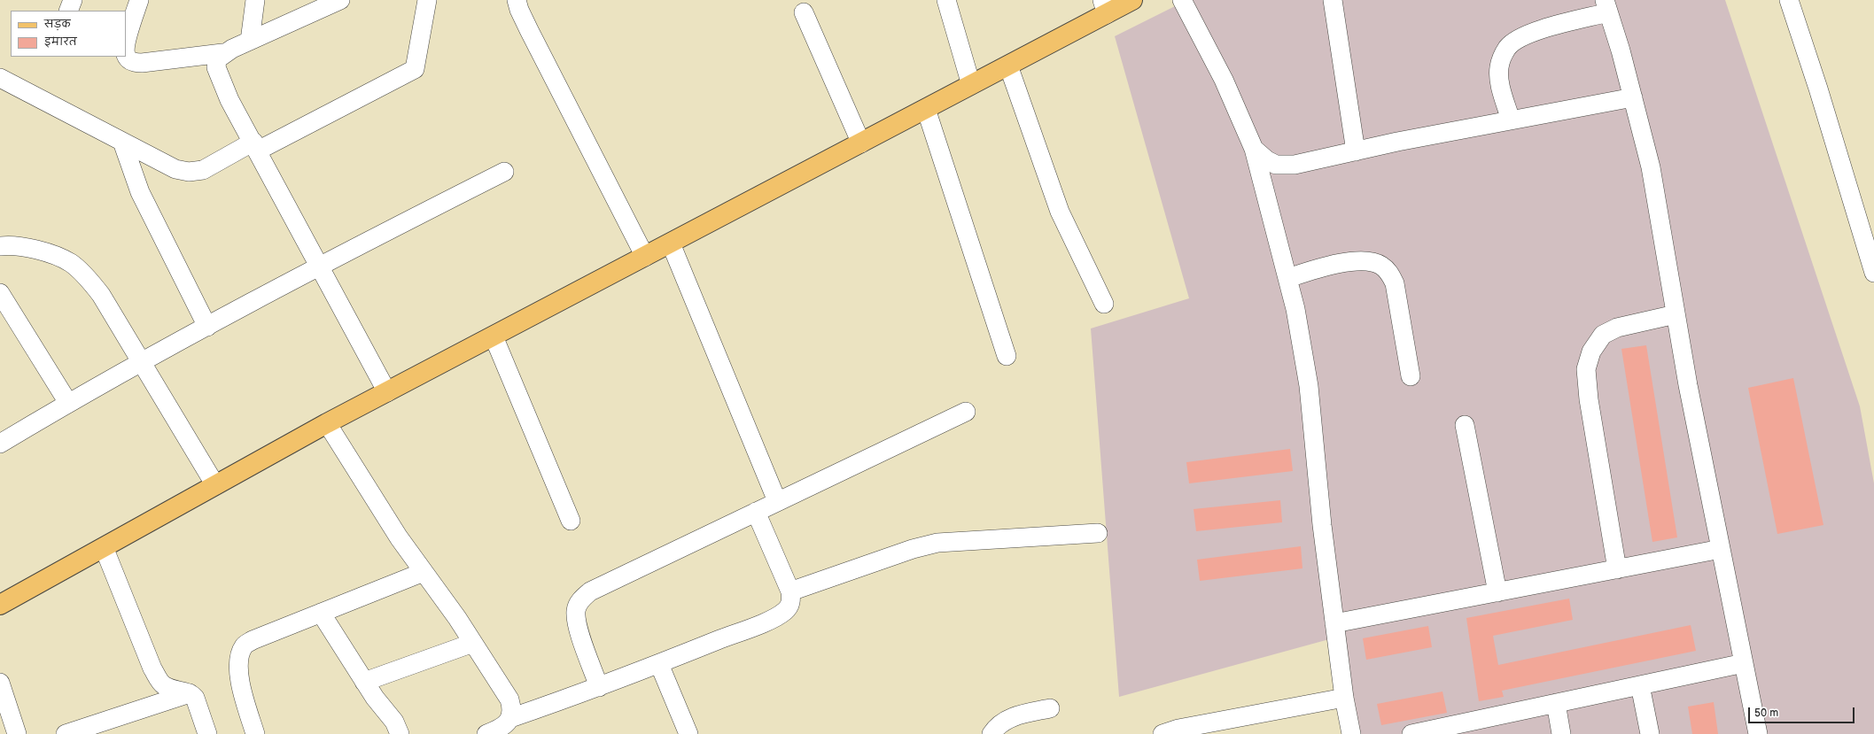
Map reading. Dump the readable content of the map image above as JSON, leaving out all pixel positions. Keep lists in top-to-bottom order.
{
  "legend": ["सड़क", "इमारत"],
  "scale_bar": "50 m"
}
